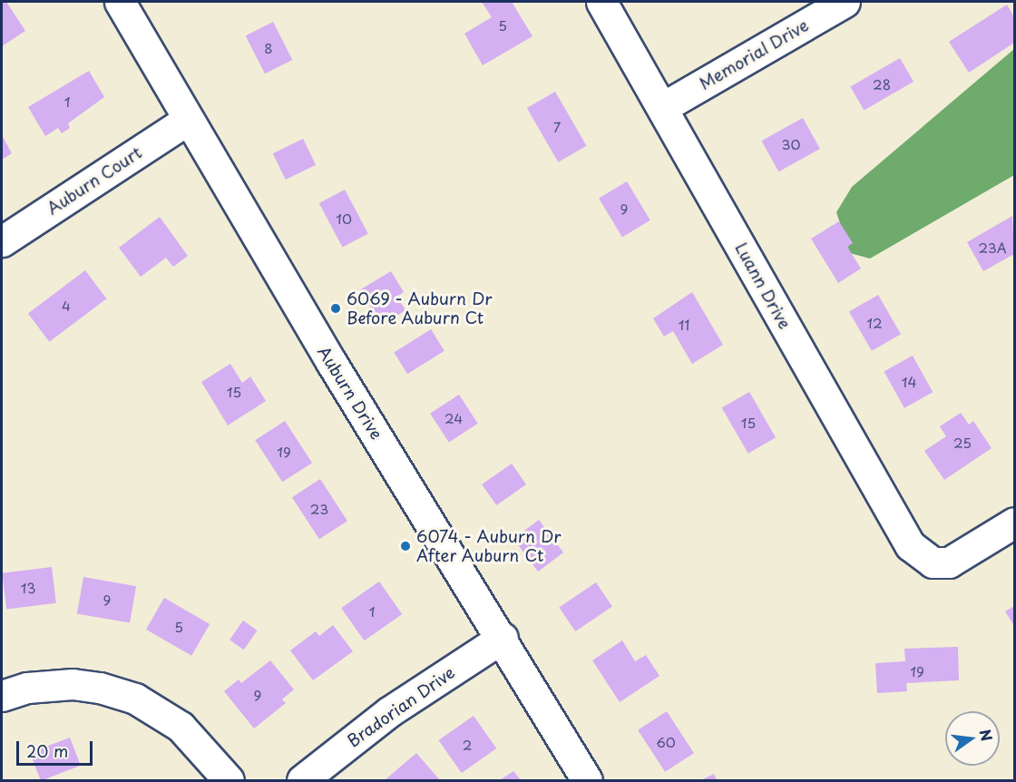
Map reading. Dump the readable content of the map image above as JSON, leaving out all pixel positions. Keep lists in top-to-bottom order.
{
  "streets": {
    "street": [
      "Memorial Drive",
      "Auburn Court",
      "Luann Drive",
      "Auburn Drive",
      "Bradorian Drive"
    ]
  },
  "crossings": [
    ["Memorial Drive", "Luann Drive"],
    ["Auburn Court", "Auburn Drive"],
    ["Auburn Drive", "Bradorian Drive"]
  ],
  "places": ["6069 - Auburn Dr Before Auburn Ct", "6074 - Auburn Dr After Auburn Ct"],
  "house_numbers": [
    "5",
    "8",
    "28",
    "1",
    "7",
    "30",
    "9",
    "10",
    "23A",
    "4",
    "12",
    "11",
    "14",
    "15",
    "24",
    "15",
    "25",
    "19",
    "23",
    "13",
    "9",
    "1",
    "5",
    "19",
    "9",
    "60",
    "2"
  ],
  "scale_bar": "20 m",
  "north": "right"
}
